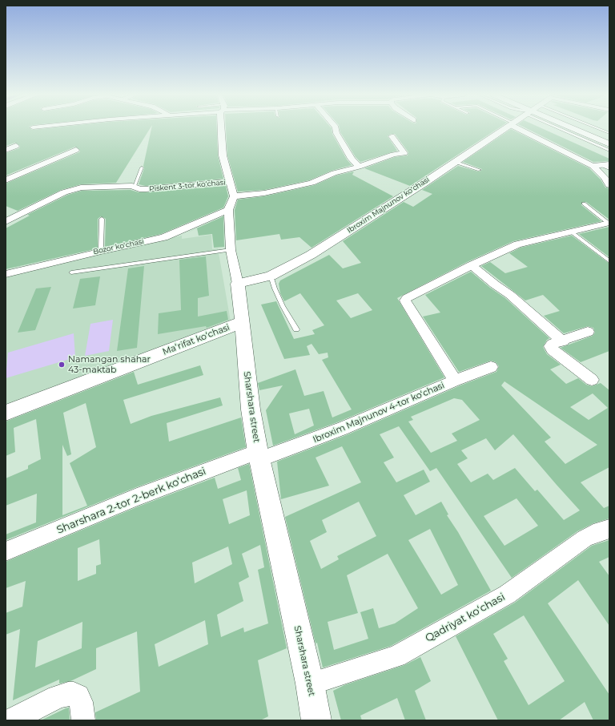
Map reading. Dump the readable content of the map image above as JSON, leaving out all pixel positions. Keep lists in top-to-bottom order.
{
  "streets": {
    "street": [
      "Piskent 3-tor koʻchasi",
      "Ibroxim Majnunov koʻchasi",
      "Bozor koʻchasi",
      "Maʻrifat koʻchasi",
      "Sharshara street",
      "Ibroxim Majnunov 4-tor koʻchasi",
      "Sharshara 2-tor 2-berk koʻchasi",
      "Qadriyat koʻchasi"
    ]
  },
  "crossings": [
    ["Ibroxim Majnunov koʻchasi", "Sharshara street"],
    ["Bozor koʻchasi", "Sharshara street"],
    ["Maʻrifat koʻchasi", "Sharshara street"],
    ["Sharshara street", "Ibroxim Majnunov 4-tor koʻchasi"],
    ["Sharshara street", "Sharshara 2-tor 2-berk koʻchasi"],
    ["Sharshara street", "Qadriyat koʻchasi"],
    ["Ibroxim Majnunov 4-tor koʻchasi", "Sharshara 2-tor 2-berk koʻchasi"]
  ],
  "places": ["Namangan shahar 43-maktab"]
}
